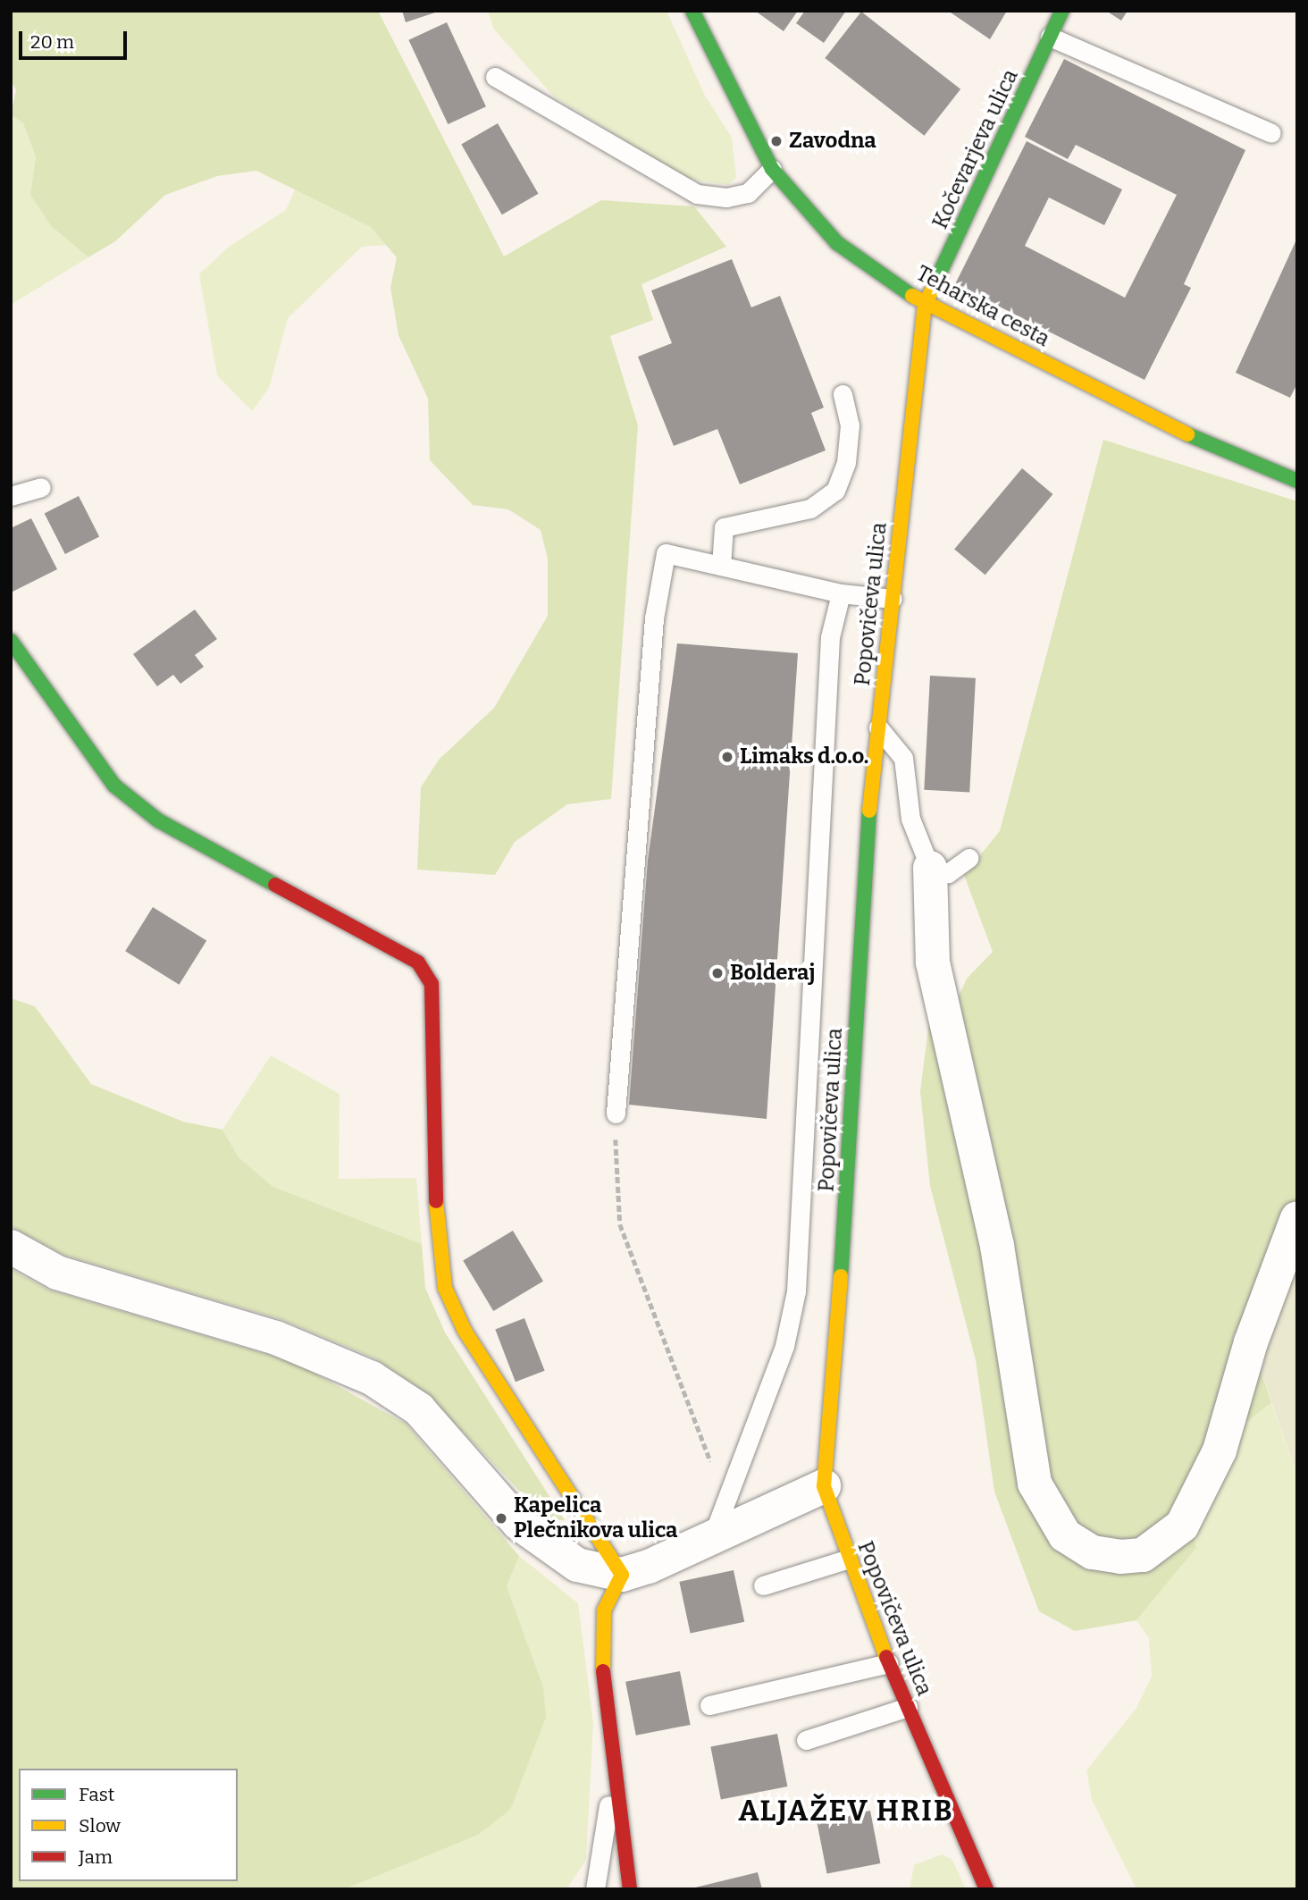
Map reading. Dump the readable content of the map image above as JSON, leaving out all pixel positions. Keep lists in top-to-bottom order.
{
  "streets": {
    "street": ["Kočevarjeva ulica", "Teharska cesta", "Popovičeva ulica"]
  },
  "crossings": [
    ["Kočevarjeva ulica", "Teharska cesta"],
    ["Kočevarjeva ulica", "Popovičeva ulica"],
    ["Teharska cesta", "Popovičeva ulica"]
  ],
  "districts": ["ALJAŽEV HRIB"],
  "places": [
    "Zavodna",
    "Limaks d.o.o.",
    "Bolderaj",
    "Kapelica Plečnikova ulica"
  ],
  "legend": ["Fast", "Slow", "Jam"],
  "scale_bar": "20 m"
}
